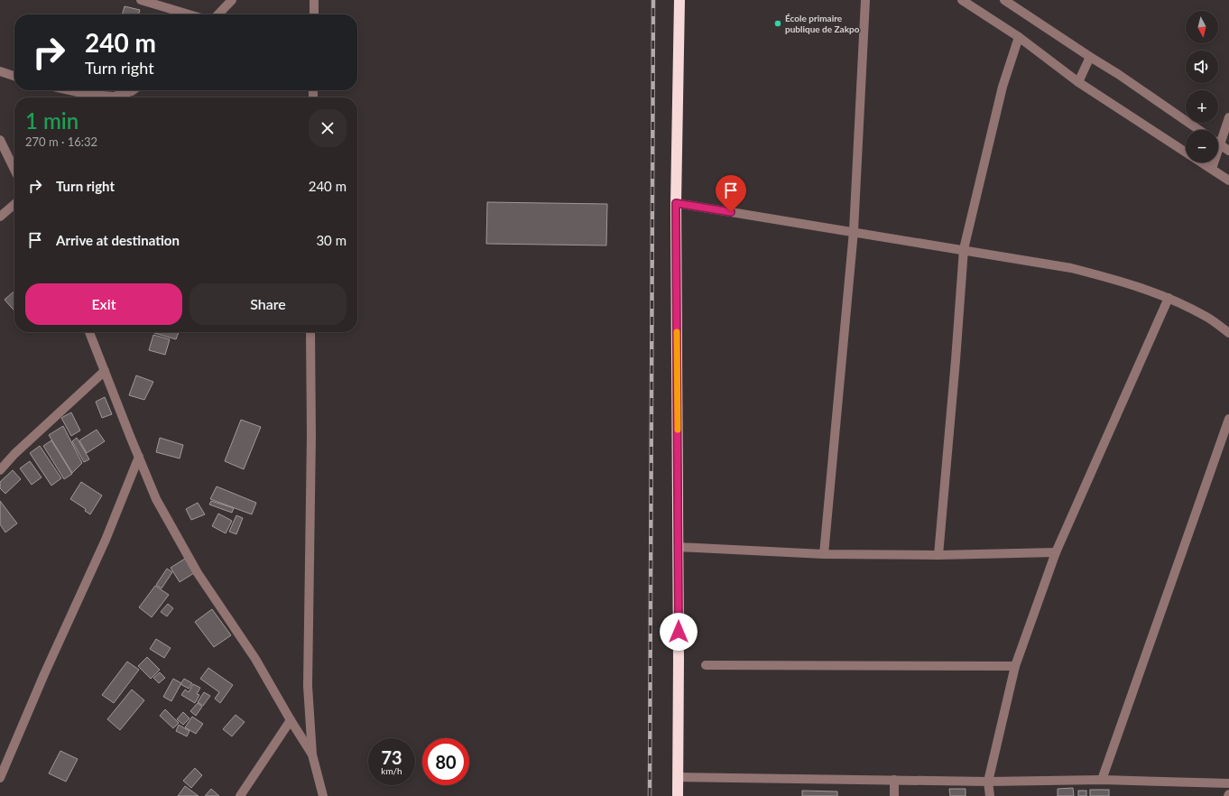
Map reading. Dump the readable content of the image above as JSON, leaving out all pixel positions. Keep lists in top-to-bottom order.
{
  "places": ["École primaire publique de Zakpo"],
  "north": "bottom",
  "page": {
    "map_buttons": ["+", "−"],
    "turn": ["240 m", "Turn right"],
    "heading": ["1 min", "270 m · 16:32"],
    "list": [
      {
        "name": "Turn right",
        "value": "240 m"
      },
      {
        "name": "Arrive at destination",
        "value": "30 m"
      }
    ],
    "buttons": ["Exit", "Share"],
    "speed": "73 km/h",
    "limit": "80"
  }
}
